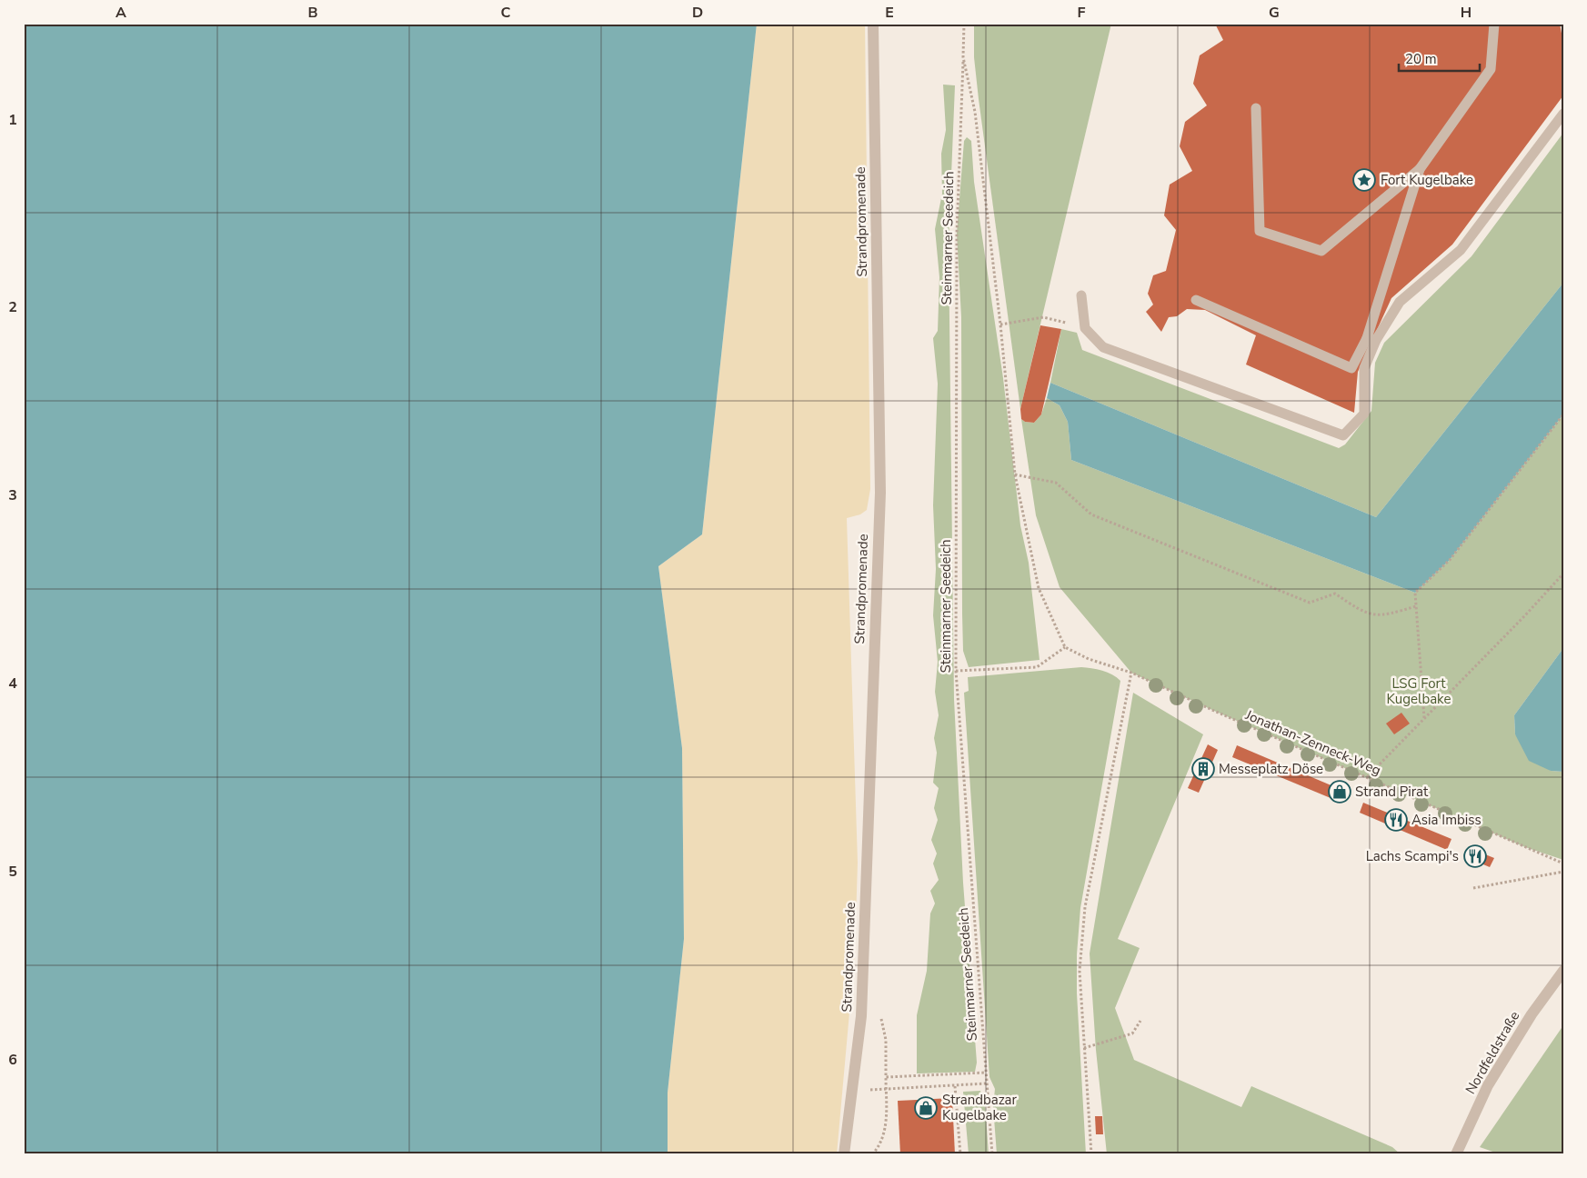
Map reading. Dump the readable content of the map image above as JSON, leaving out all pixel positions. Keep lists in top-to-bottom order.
{
  "streets": {
    "street": ["Strandpromenade", "Nordfeldstraße"],
    "path": ["Steinmarner Seedeich", "Jonathan-Zenneck-Weg"]
  },
  "parks": ["LSG Fort Kugelbake"],
  "places": {
    "place": ["Fort Kugelbake"],
    "building": ["Messeplatz Döse"],
    "shop": ["Strand Pirat", "Strandbazar Kugelbake"],
    "restaurant": ["Asia Imbiss", "Lachs Scampi's"]
  },
  "scale_bar": "20 m",
  "grid": {
    "columns": [
      "A",
      "B",
      "C",
      "D",
      "E",
      "F",
      "G",
      "H"
    ],
    "rows": [
      "1",
      "2",
      "3",
      "4",
      "5",
      "6"
    ]
  }
}
